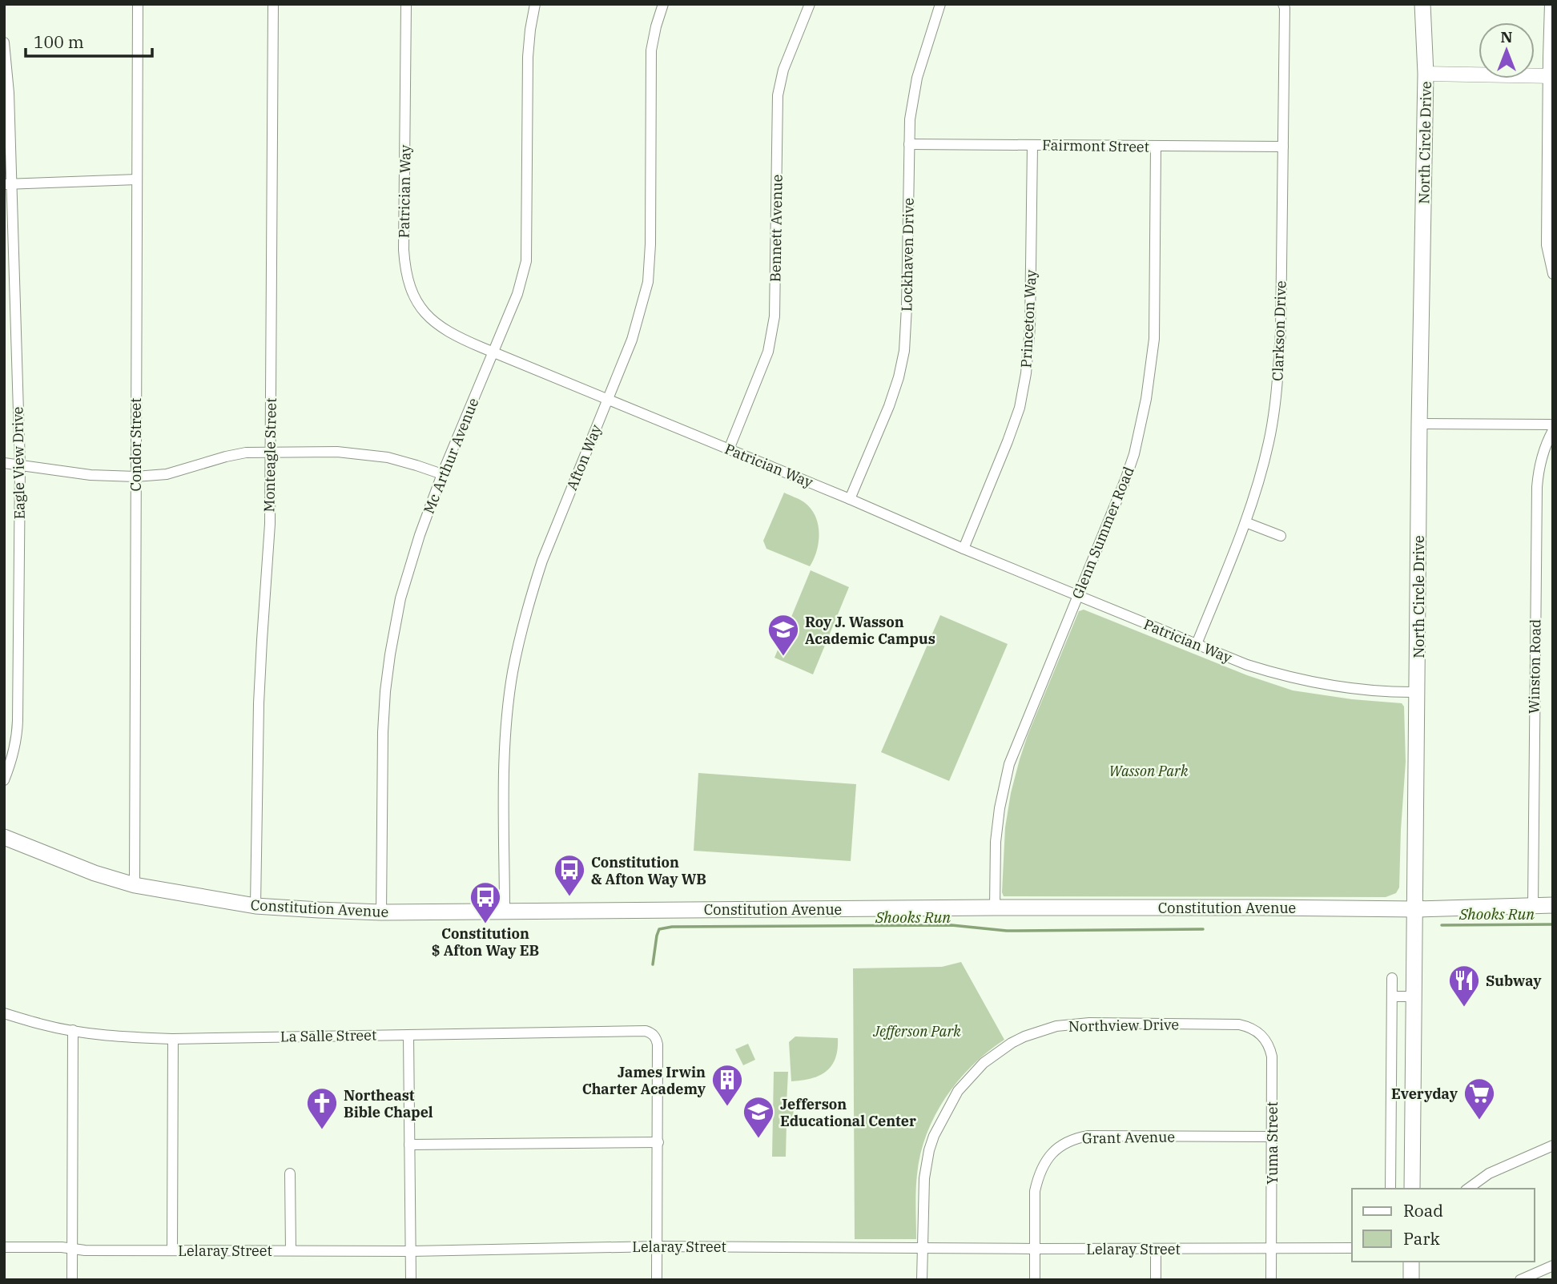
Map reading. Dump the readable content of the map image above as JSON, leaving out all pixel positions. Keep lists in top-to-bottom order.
{
  "streets": {
    "main road": ["North Circle Drive", "Constitution Avenue"],
    "street": [
      "Fairmont Street",
      "Patrician Way",
      "Bennett Avenue",
      "Lockhaven Drive",
      "Princeton Way",
      "Clarkson Drive",
      "Condor Street",
      "Monteagle Street",
      "Mc Arthur Avenue",
      "Afton Way",
      "Eagle View Drive",
      "Glenn Summer Road",
      "Winston Road",
      "Northview Drive",
      "La Salle Street",
      "Grant Avenue",
      "Yuma Street",
      "Lelaray Street"
    ]
  },
  "crossings": [
    ["North Circle Drive", "Patrician Way"],
    ["North Circle Drive", "Constitution Avenue"],
    ["Fairmont Street", "Lockhaven Drive"],
    ["Fairmont Street", "Princeton Way"],
    ["Fairmont Street", "Clarkson Drive"],
    ["Fairmont Street", "Glenn Summer Road"],
    ["Patrician Way", "Bennett Avenue"],
    ["Patrician Way", "Lockhaven Drive"],
    ["Patrician Way", "Princeton Way"],
    ["Patrician Way", "Clarkson Drive"],
    ["Patrician Way", "Mc Arthur Avenue"],
    ["Patrician Way", "Afton Way"],
    ["Patrician Way", "Glenn Summer Road"],
    ["Condor Street", "Constitution Avenue"],
    ["Monteagle Street", "Constitution Avenue"],
    ["Mc Arthur Avenue", "Constitution Avenue"],
    ["Afton Way", "Constitution Avenue"],
    ["Glenn Summer Road", "Constitution Avenue"],
    ["Winston Road", "Constitution Avenue"],
    ["Northview Drive", "Yuma Street"],
    ["Northview Drive", "Lelaray Street"],
    ["Grant Avenue", "Yuma Street"],
    ["Grant Avenue", "Lelaray Street"],
    ["Yuma Street", "Lelaray Street"]
  ],
  "water": ["Shooks Run"],
  "parks": ["Wasson Park", "Jefferson Park"],
  "places": {
    "school or university": ["Roy J. Wasson Academic Campus", "Jefferson Educational Center"],
    "bus stop": ["Constitution & Afton Way WB", "Constitution $ Afton Way EB"],
    "restaurant": ["Subway"],
    "building": ["James Irwin Charter Academy"],
    "supermarket": ["Everyday"],
    "church": ["Northeast Bible Chapel"]
  },
  "legend": ["Road", "Park"],
  "scale_bar": "100 m",
  "north": "top"
}
